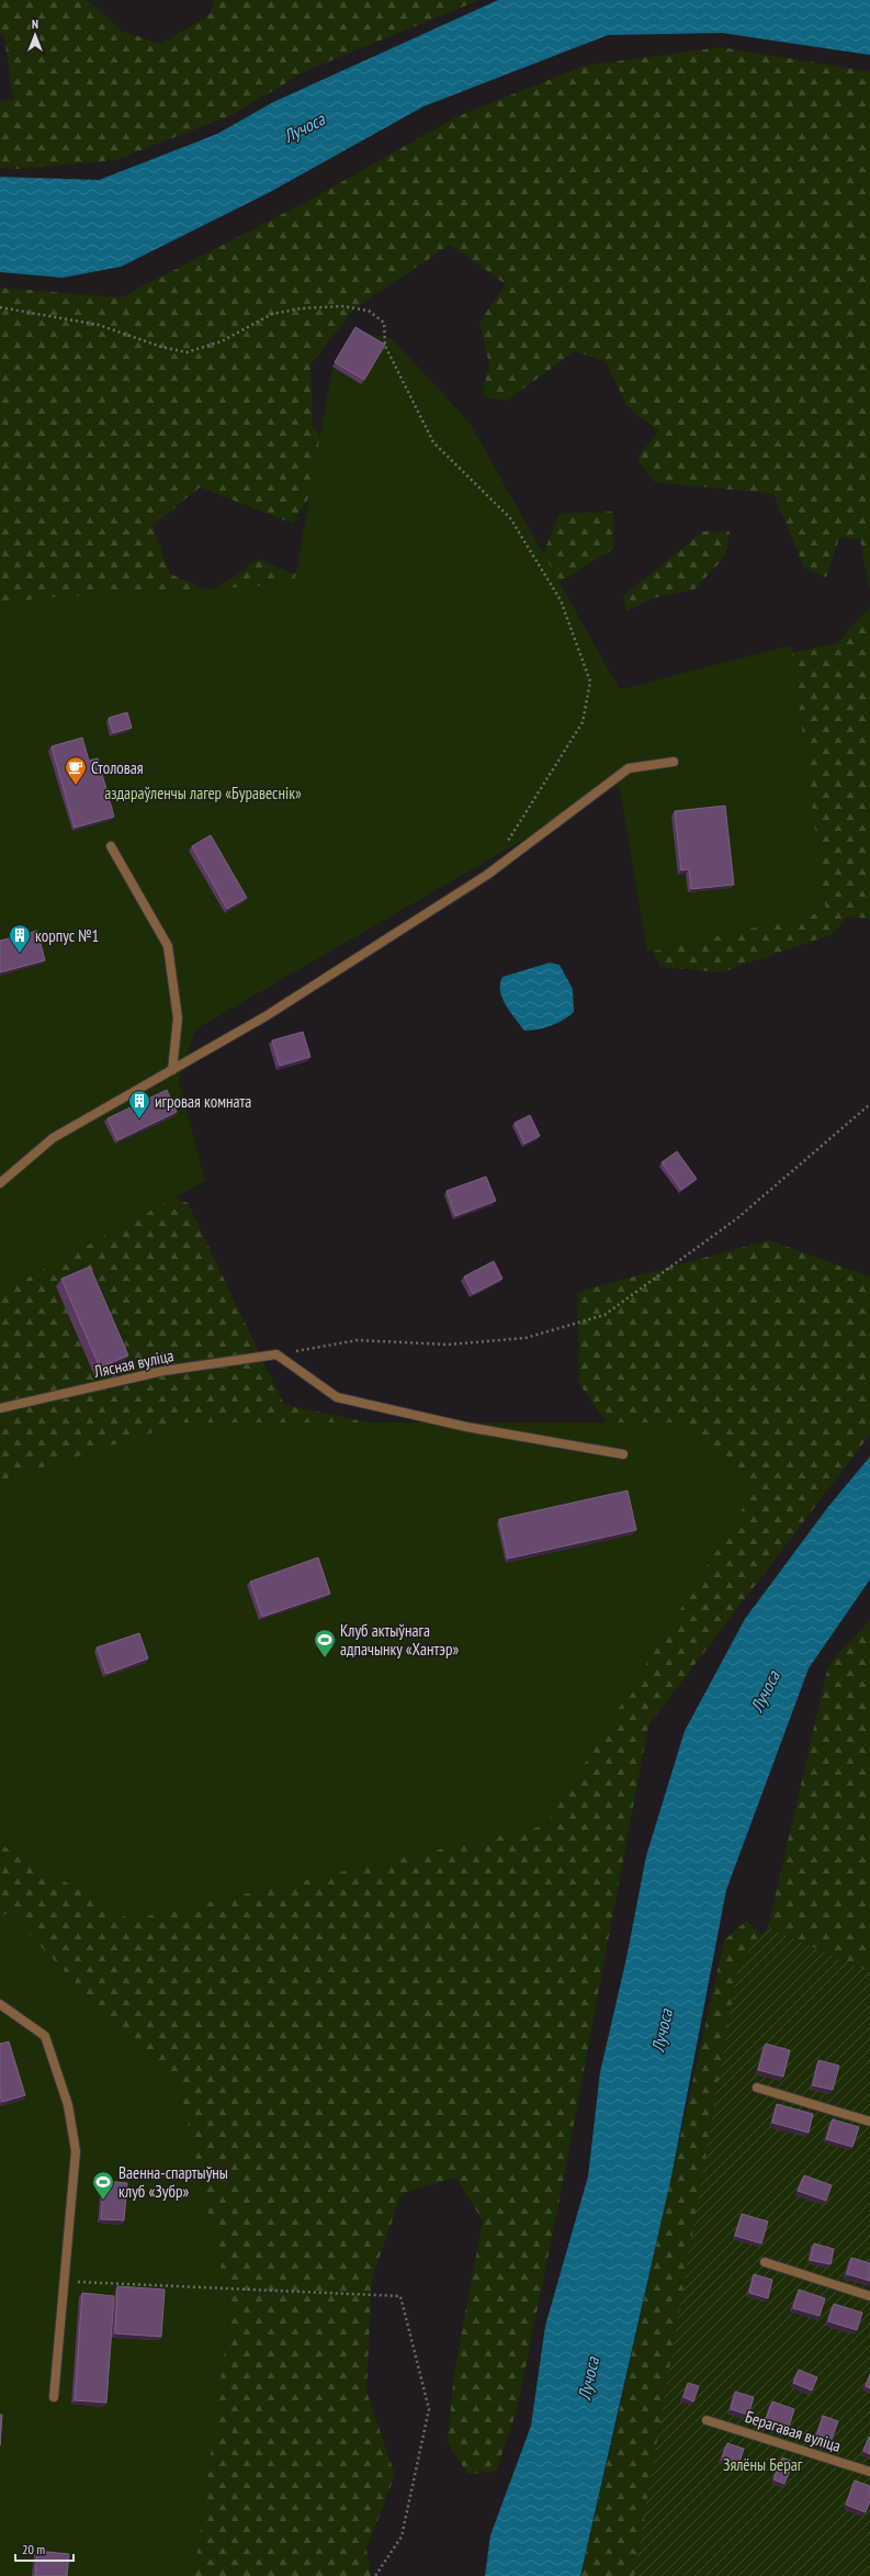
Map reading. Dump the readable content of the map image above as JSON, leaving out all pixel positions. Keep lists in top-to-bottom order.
{
  "streets": {
    "lane": ["Лясная вуліца", "Берагавая вуліца"]
  },
  "water": ["Лучоса"],
  "parks": ["аздараўленчы лагер «Буравеснік»", "Зялёны Бераг"],
  "places": {
    "cafe": ["Столовая"],
    "building": ["корпус №1", "игровая комната"],
    "sports": ["Клуб актыўнага адпачынку «Хантэр»", "Ваенна-спартыўны клуб «Зубр»"]
  },
  "scale_bar": "20 m",
  "north": "top"
}
